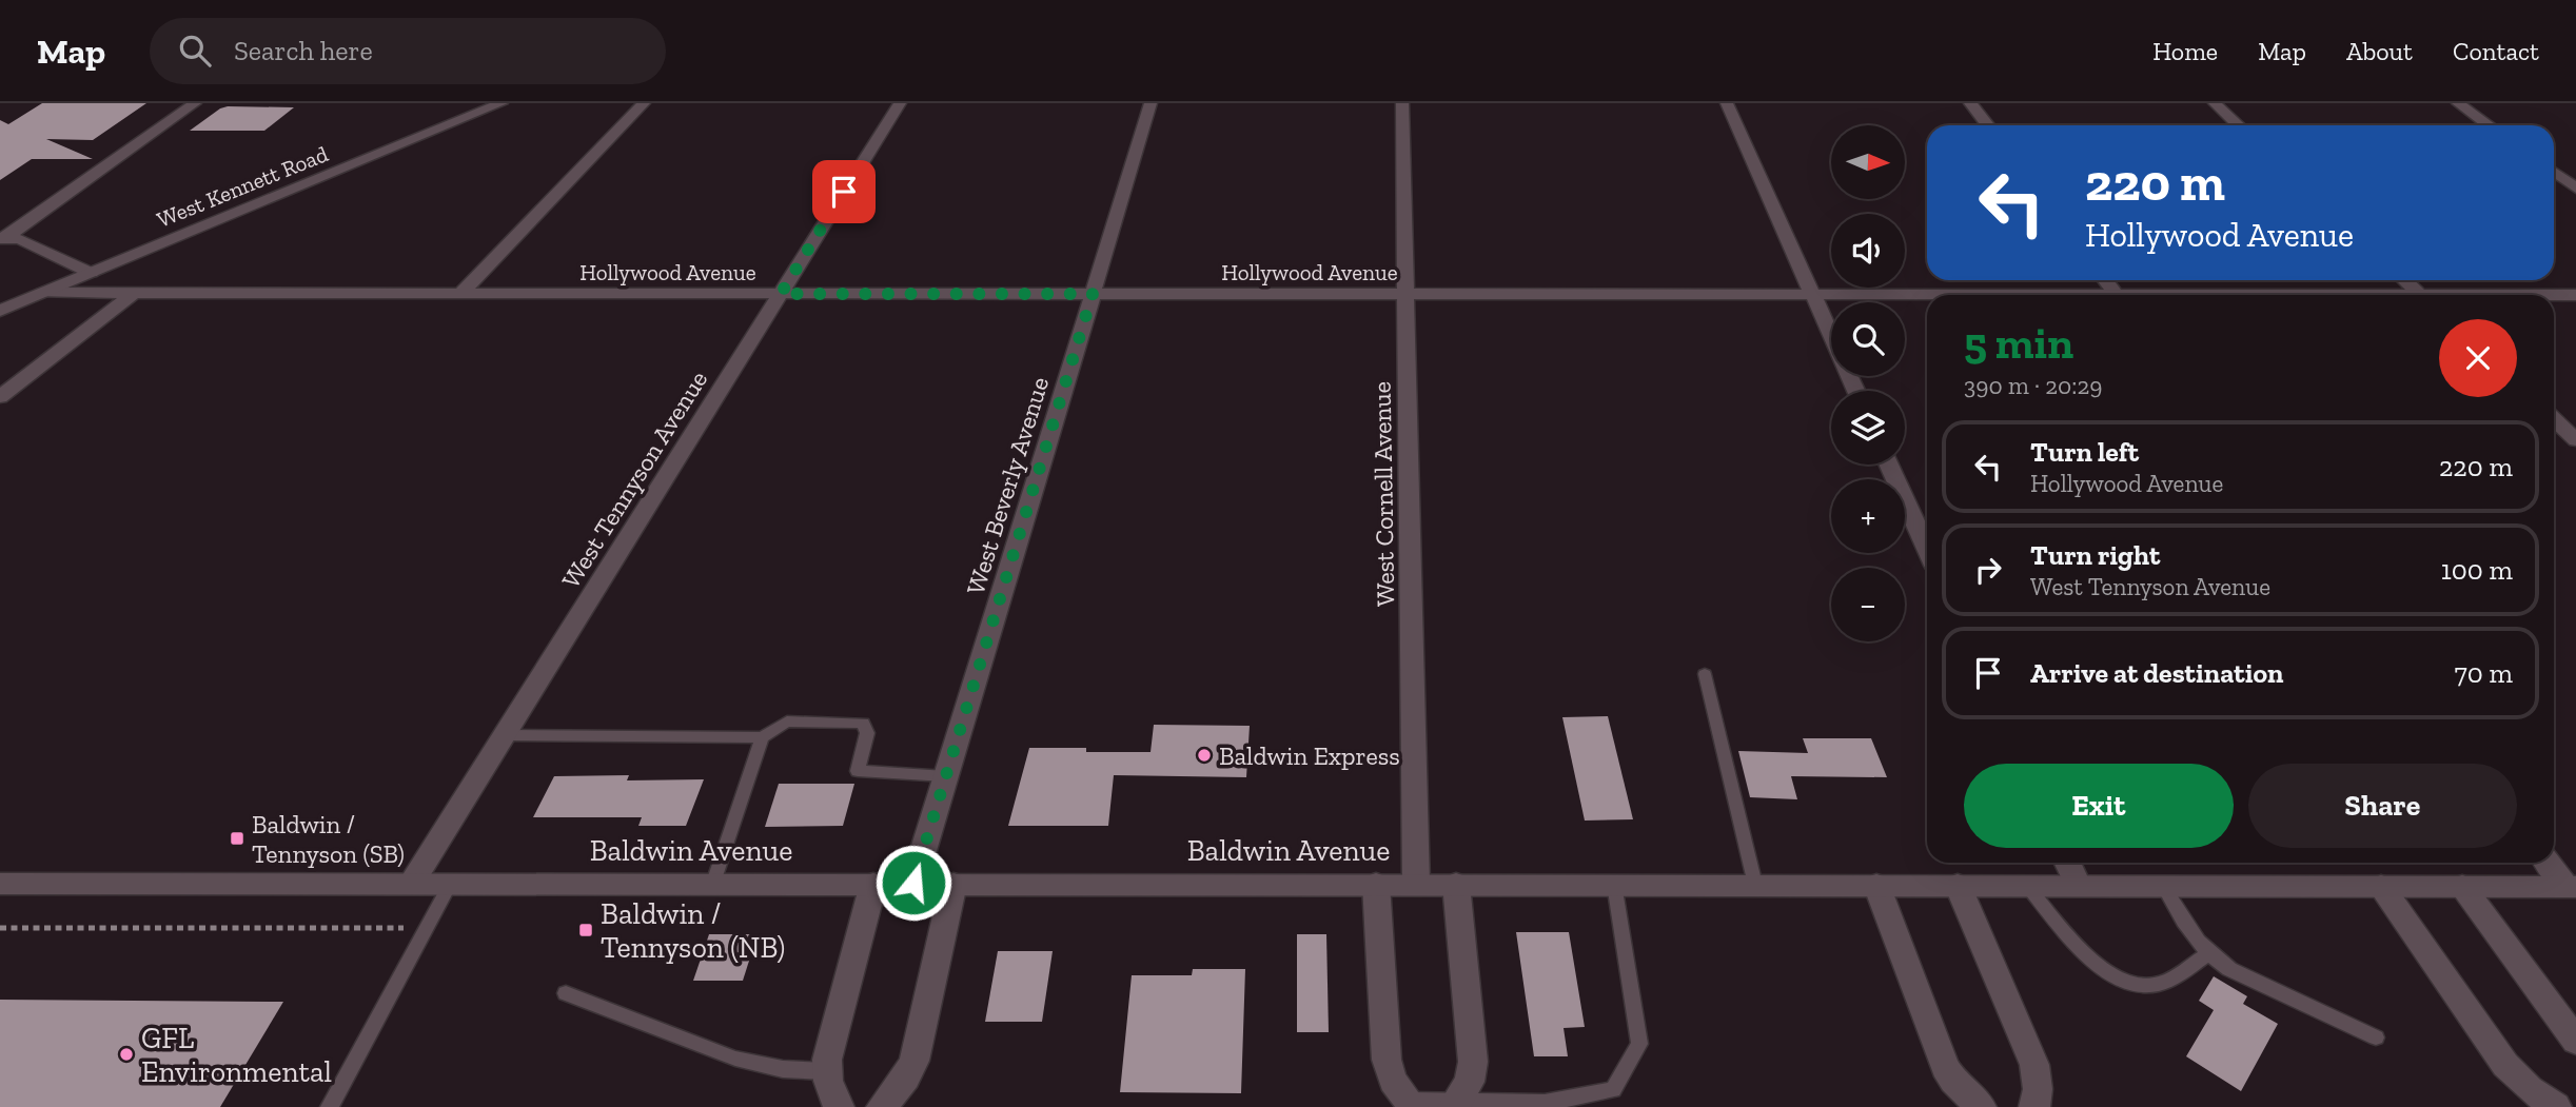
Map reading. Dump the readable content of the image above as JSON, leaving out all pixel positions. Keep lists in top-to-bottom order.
{
  "streets": {
    "street": [
      "West Kennett Road",
      "Hollywood Avenue",
      "West Tennyson Avenue",
      "West Beverly Avenue",
      "West Cornell Avenue",
      "Baldwin Avenue"
    ]
  },
  "crossings": [
    ["West Kennett Road", "Hollywood Avenue"],
    ["Hollywood Avenue", "West Tennyson Avenue"],
    ["Hollywood Avenue", "West Beverly Avenue"],
    ["Hollywood Avenue", "West Cornell Avenue"],
    ["West Tennyson Avenue", "Baldwin Avenue"],
    ["West Beverly Avenue", "Baldwin Avenue"],
    ["West Cornell Avenue", "Baldwin Avenue"]
  ],
  "places": {
    "other": ["Baldwin Express", "GFL Environmental"],
    "transit": ["Baldwin / Tennyson (SB)", "Baldwin / Tennyson (NB)"]
  },
  "north": "right",
  "page": {
    "header": "Map",
    "search": "Search here",
    "nav": [
      "Home",
      "Map",
      "About",
      "Contact"
    ],
    "map_buttons": ["+", "−"],
    "turn": ["220 m", "Hollywood Avenue"],
    "heading": ["5 min", "390 m · 20:29"],
    "list": [
      {
        "name": "Turn left",
        "note": "Hollywood Avenue",
        "value": "220 m"
      },
      {
        "name": "Turn right",
        "note": "West Tennyson Avenue",
        "value": "100 m"
      },
      {
        "name": "Arrive at destination",
        "value": "70 m"
      }
    ],
    "buttons": ["Exit", "Share"]
  }
}
